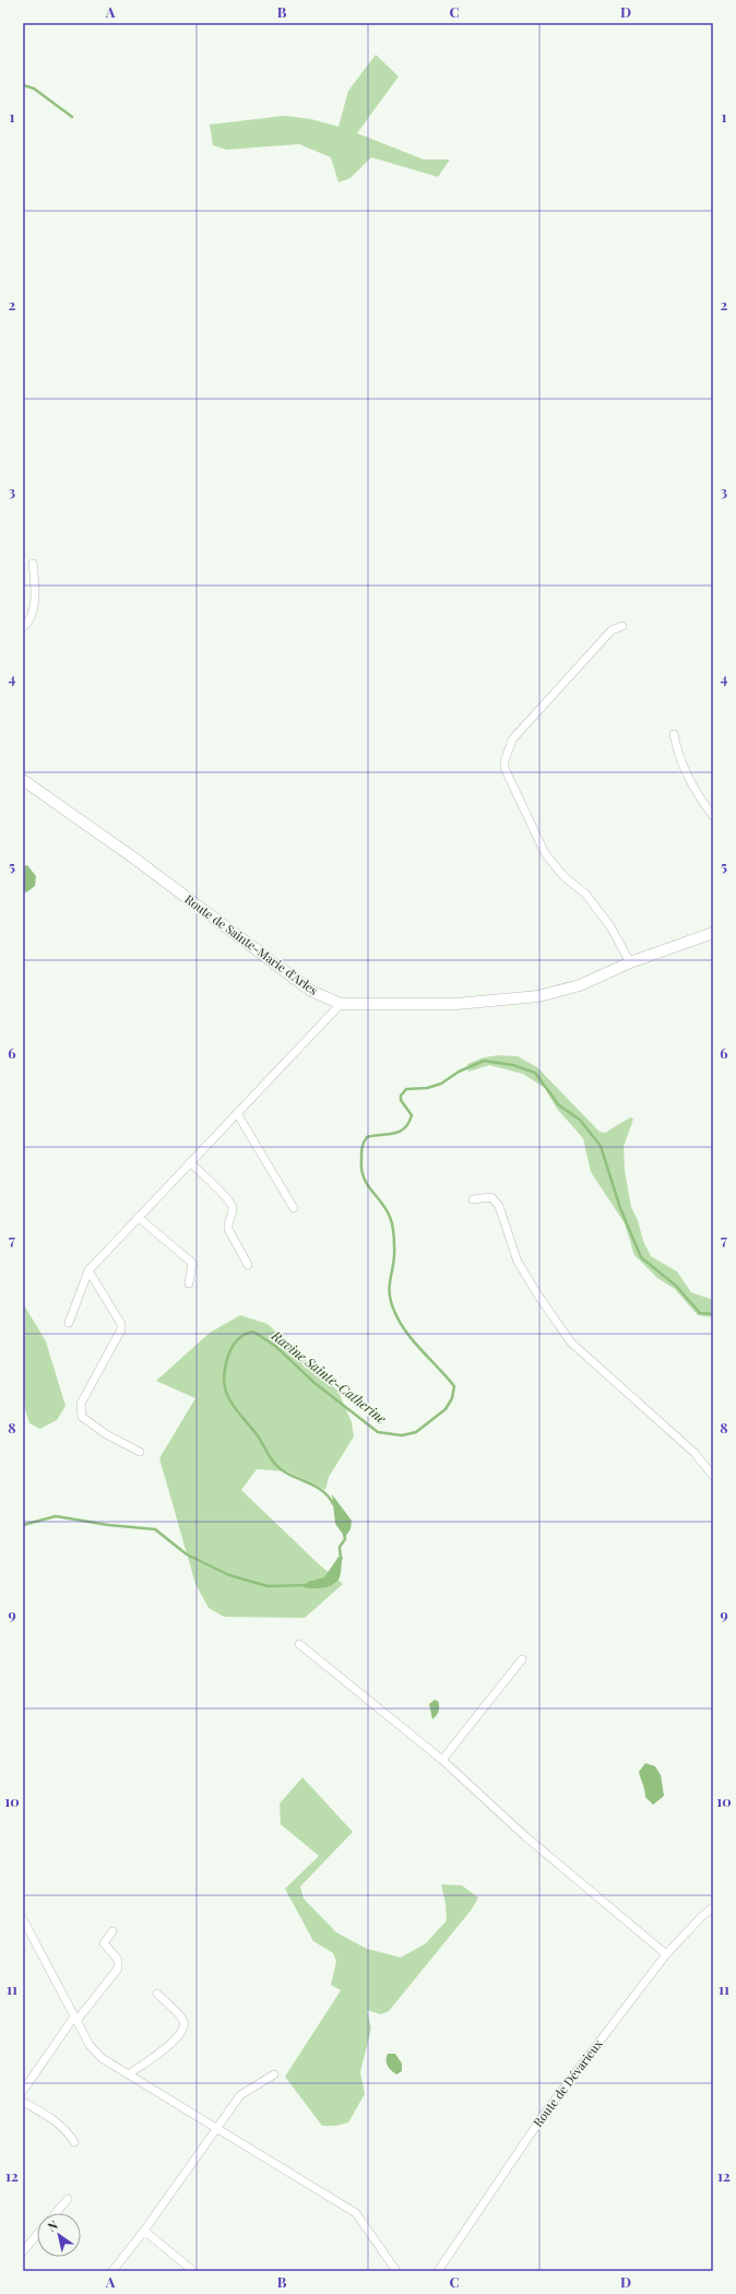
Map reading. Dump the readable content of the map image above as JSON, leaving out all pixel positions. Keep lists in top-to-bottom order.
{
  "streets": {
    "main road": ["Route de Sainte-Marie d'Arles"],
    "street": ["Route de Dévarieux"]
  },
  "water": ["Ravine Sainte-Catherine"],
  "north": "top left",
  "grid": {
    "columns": [
      "A",
      "B",
      "C",
      "D"
    ],
    "rows": [
      "1",
      "2",
      "3",
      "4",
      "5",
      "6",
      "7",
      "8",
      "9",
      "10",
      "11",
      "12"
    ]
  }
}
